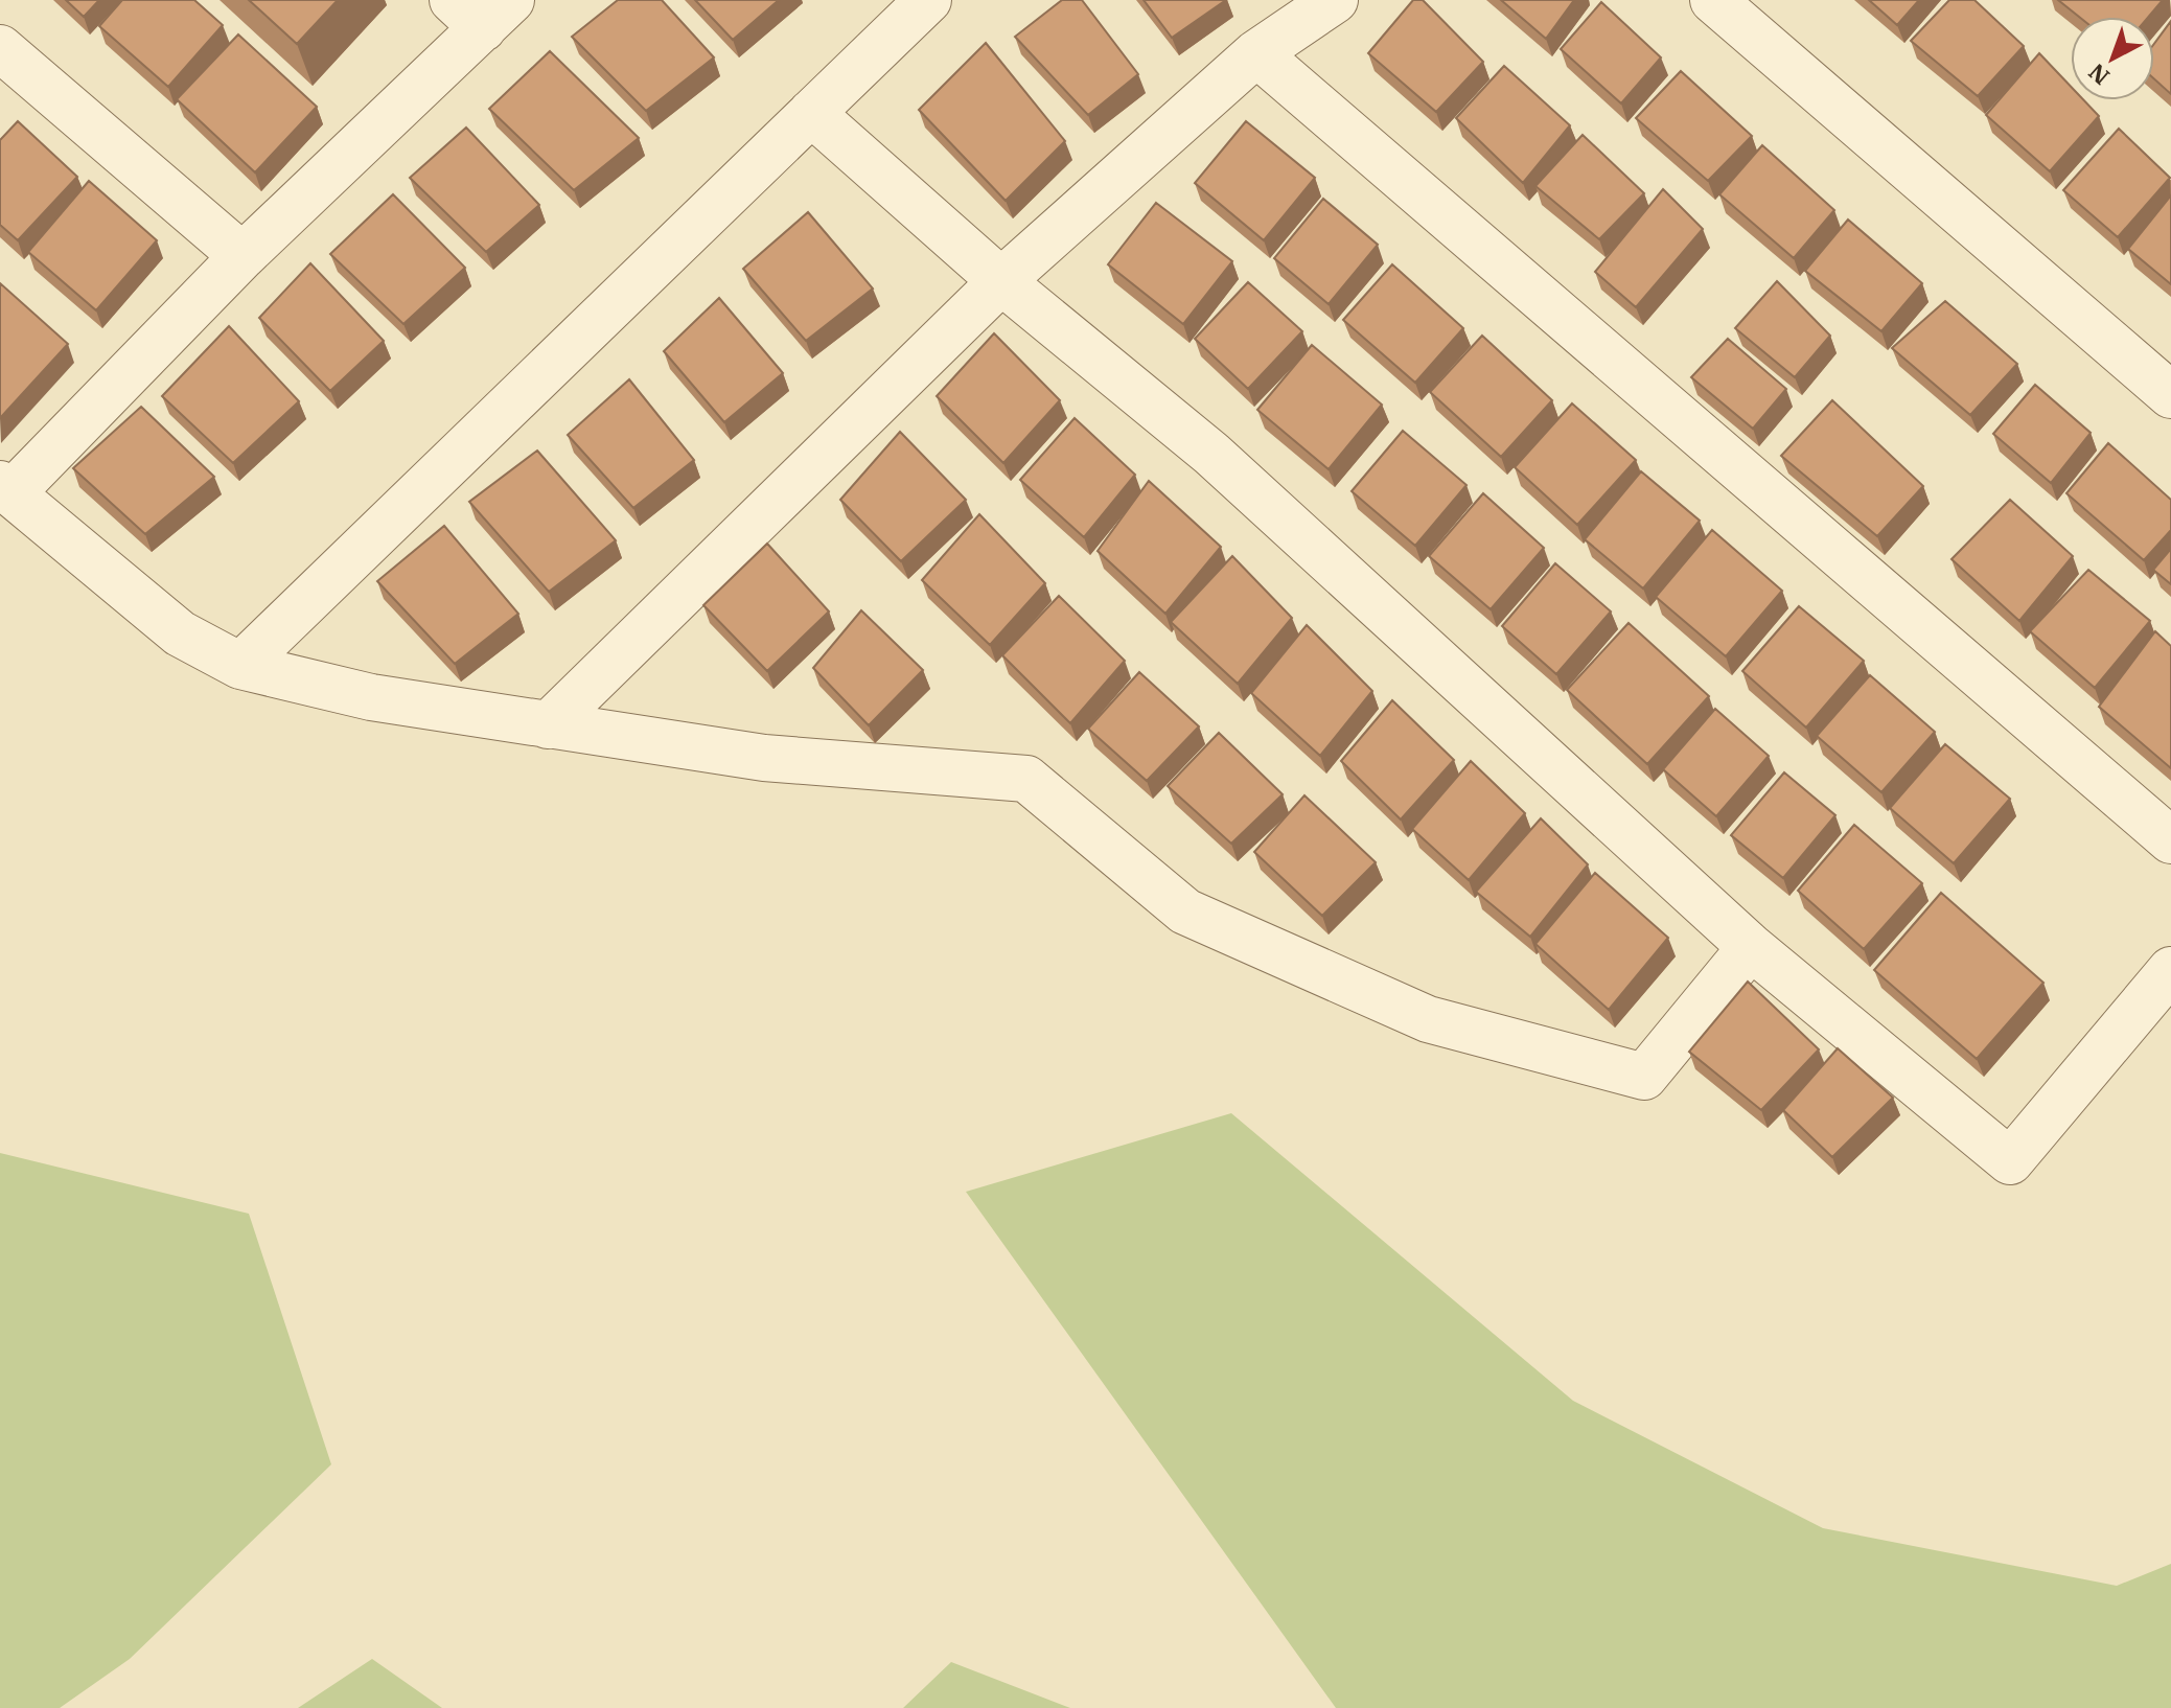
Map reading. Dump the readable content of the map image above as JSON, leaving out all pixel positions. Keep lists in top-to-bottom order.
{
  "north": "bottom left"
}
